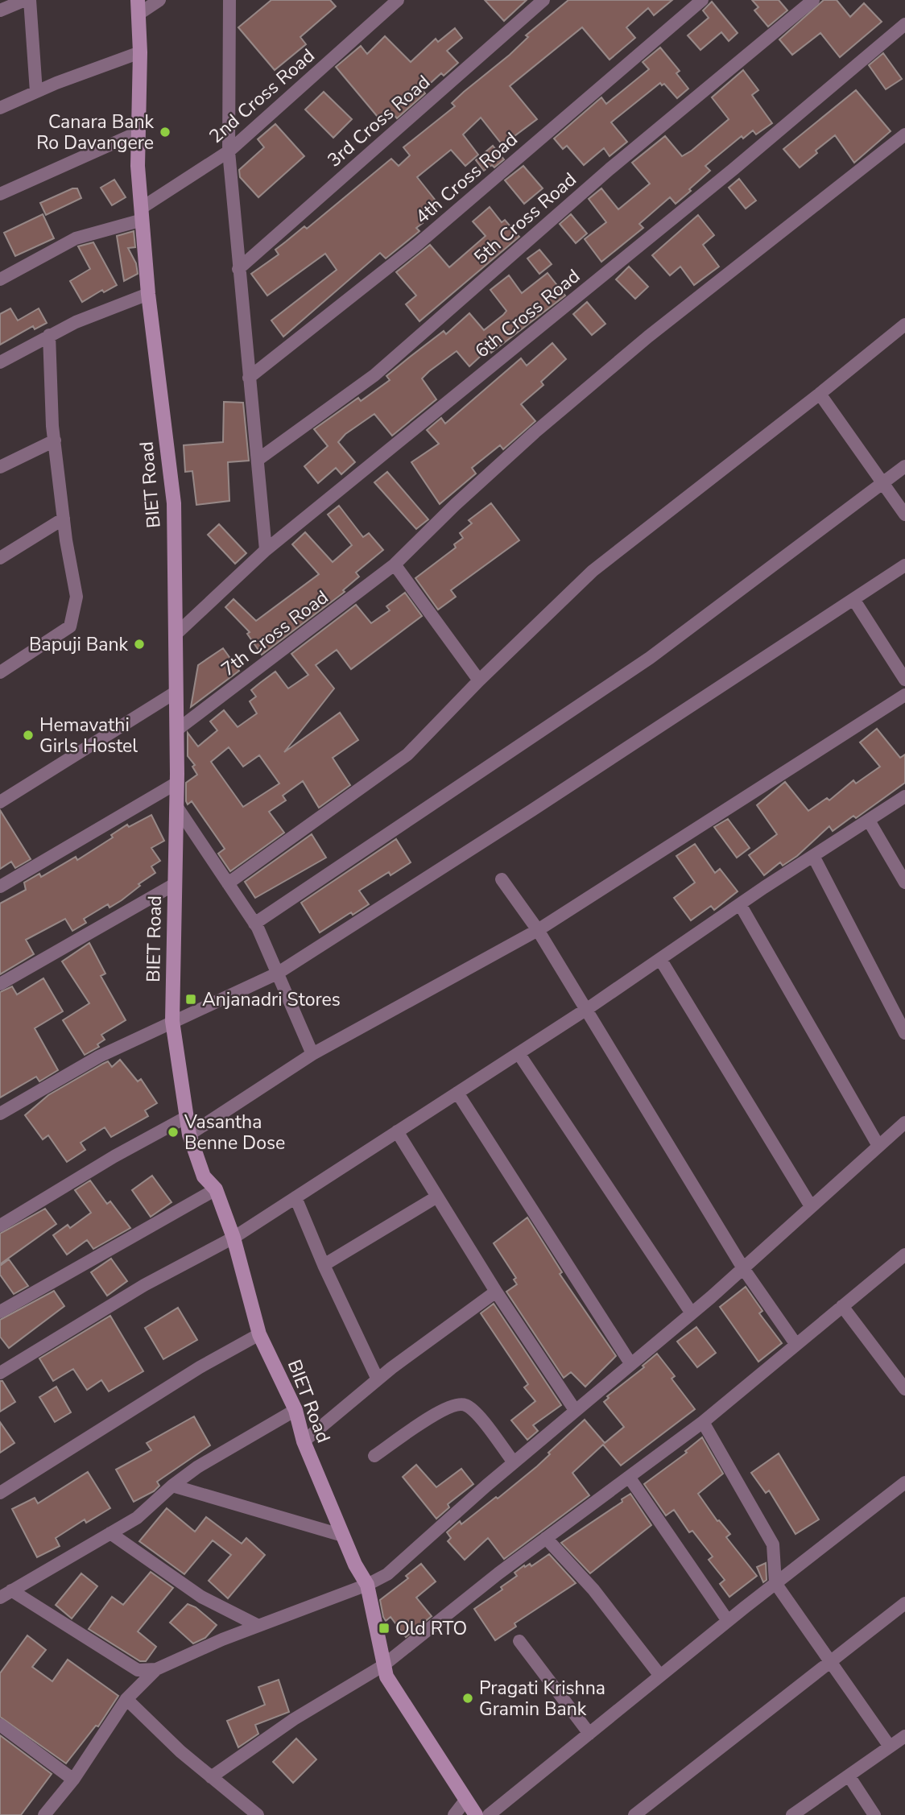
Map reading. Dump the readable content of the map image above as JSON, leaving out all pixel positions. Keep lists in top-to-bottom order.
{
  "streets": {
    "street": [
      "2nd Cross Road",
      "3rd Cross Road",
      "4th Cross Road",
      "5th Cross Road",
      "6th Cross Road",
      "BIET Road",
      "7th Cross Road"
    ]
  },
  "crossings": [
    ["2nd Cross Road", "BIET Road"],
    ["6th Cross Road", "BIET Road"],
    ["BIET Road", "7th Cross Road"]
  ],
  "places": {
    "other": [
      "Canara Bank Ro Davangere",
      "Bapuji Bank",
      "Hemavathi Girls Hostel",
      "Vasantha Benne Dose",
      "Pragati Krishna Gramin Bank"
    ],
    "transit": ["Anjanadri Stores", "Old RTO"]
  }
}
